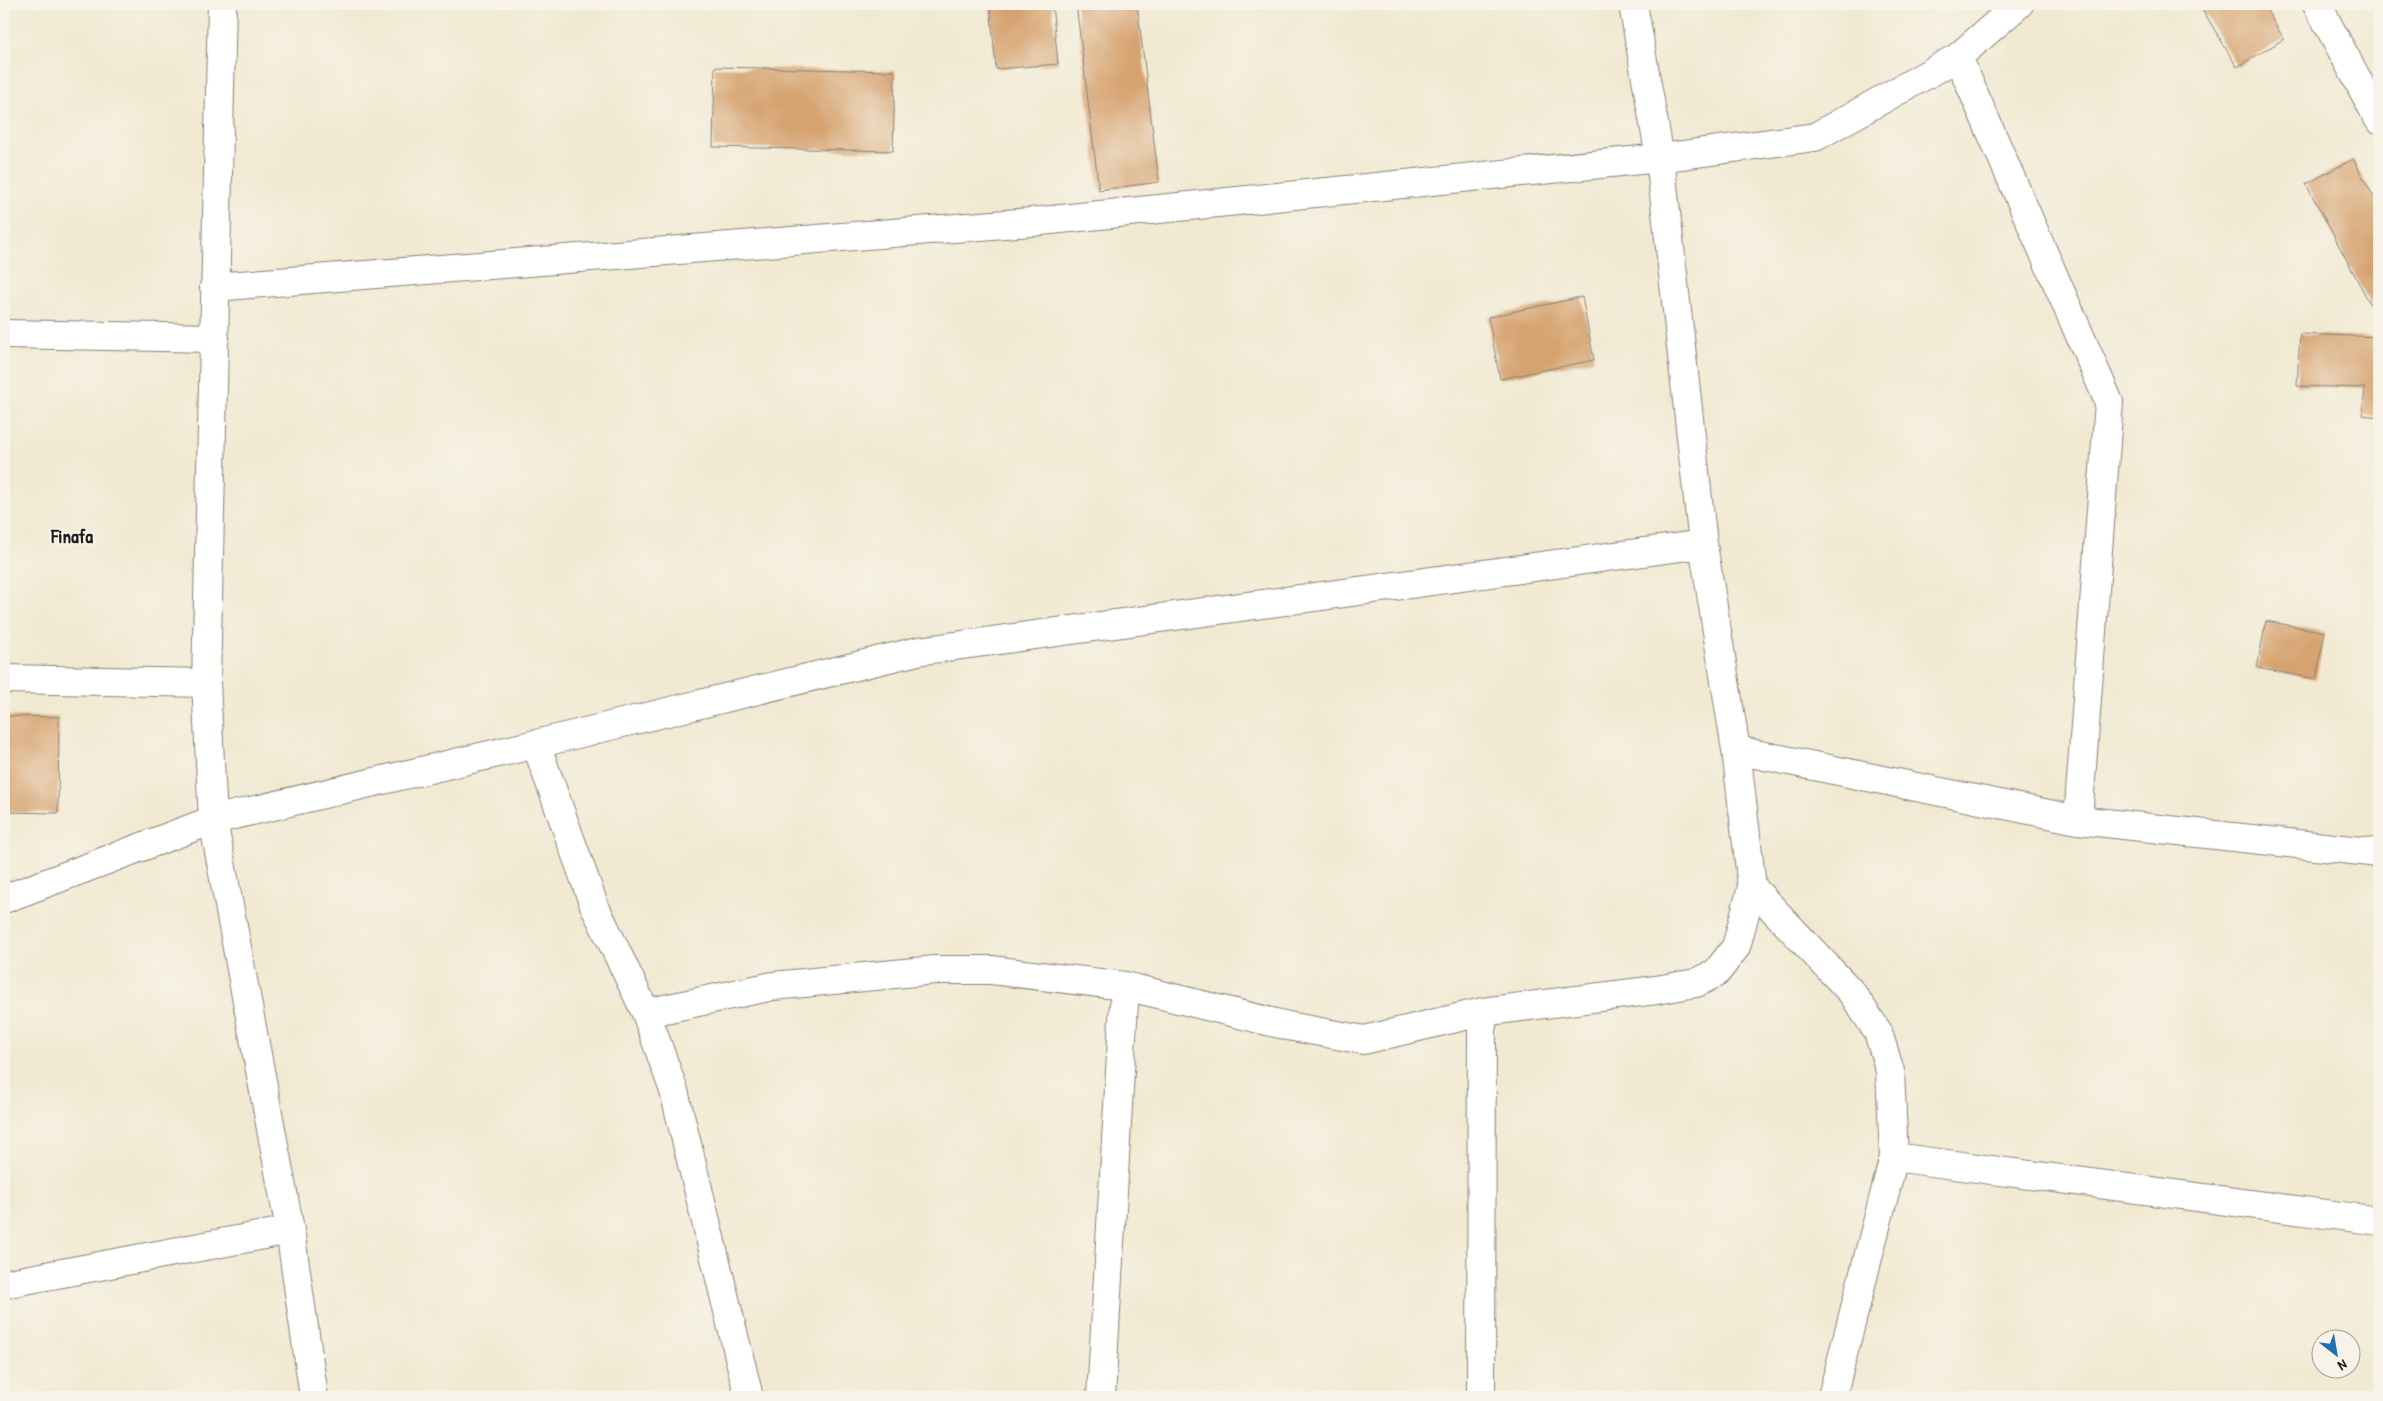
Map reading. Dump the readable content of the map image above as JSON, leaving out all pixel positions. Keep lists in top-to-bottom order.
{
  "districts": ["Finafa"],
  "north": "bottom right"
}
